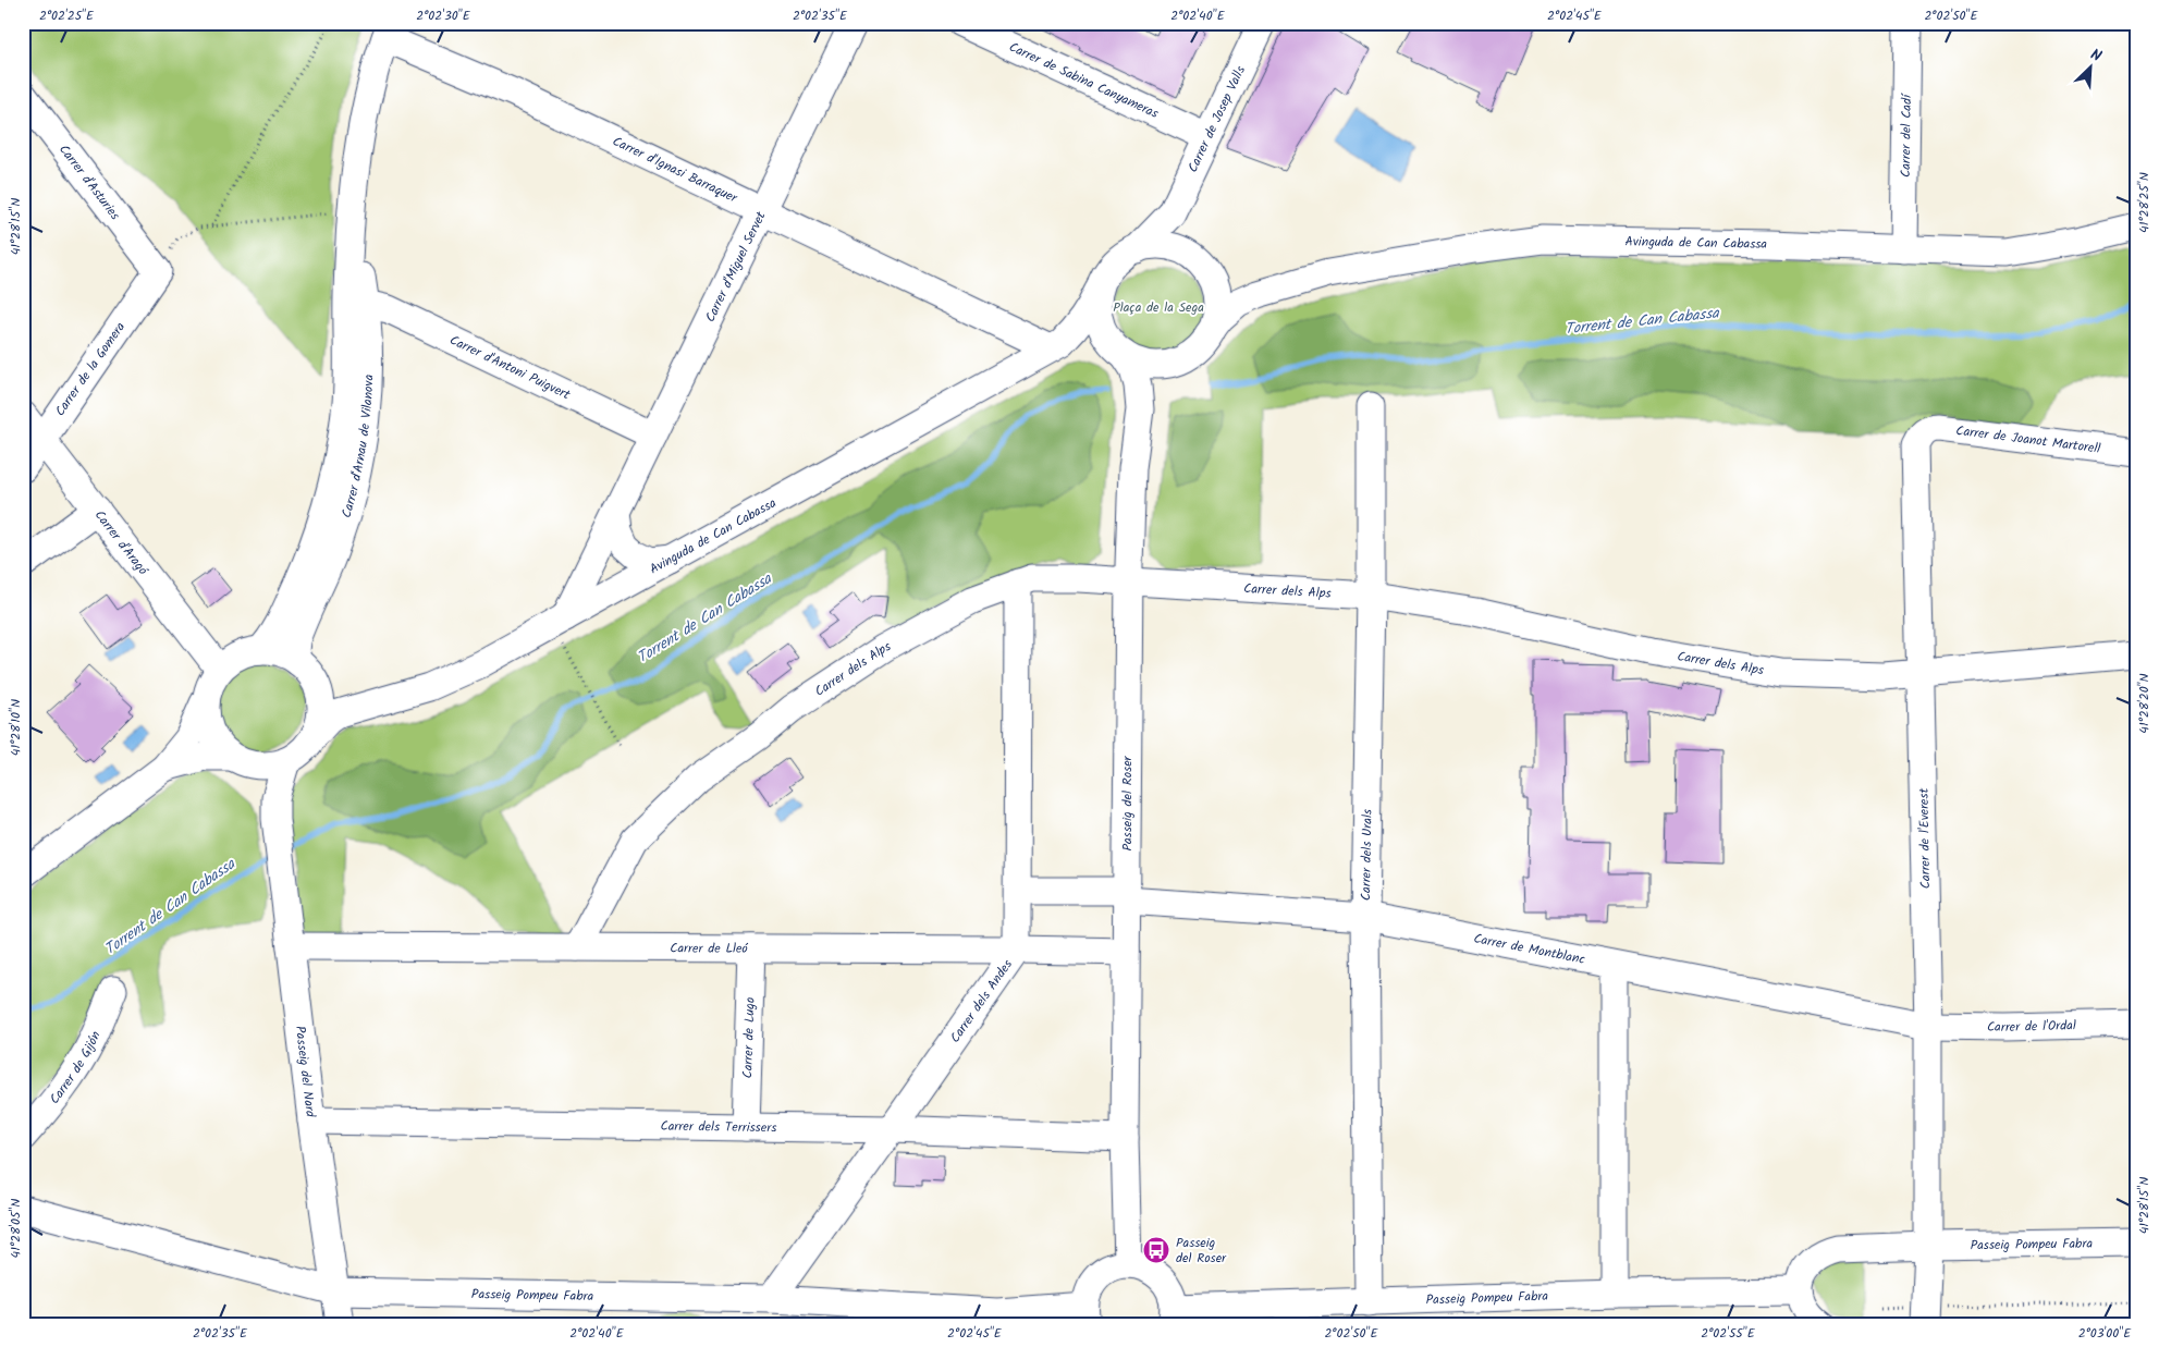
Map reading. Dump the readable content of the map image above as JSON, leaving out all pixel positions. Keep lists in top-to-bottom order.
{
  "streets": {
    "street": [
      "Carrer de Sabina Canyameras",
      "Carrer de Josep Valls",
      "Carrer del Cadí",
      "Carrer d'Ignasi Barraquer",
      "Carrer d'Asturies",
      "Avinguda de Can Cabassa",
      "Carrer d'Miguel Servet",
      "Carrer d'Antoni Puigvert",
      "Carrer de la Gomera",
      "Carrer de Joanot Martorell",
      "Carrer d'Arnau de Vilanova",
      "Carrer d'Aragó",
      "Carrer dels Alps",
      "Passeig del Roser",
      "Carrer de l'Everest",
      "Carrer dels Urals",
      "Carrer de Lleó",
      "Carrer de Montblanc",
      "Carrer dels Andes",
      "Carrer de l'Ordal",
      "Carrer de Lugo",
      "Carrer de Gijón",
      "Passeig del Nard",
      "Carrer dels Terrissers",
      "Passeig Pompeu Fabra"
    ]
  },
  "crossings": [
    ["Carrer de Sabina Canyameras", "Carrer de Josep Valls"],
    ["Carrer de Josep Valls", "Avinguda de Can Cabassa"],
    ["Carrer de Josep Valls", "Passeig del Roser"],
    ["Carrer del Cadí", "Avinguda de Can Cabassa"],
    ["Carrer d'Ignasi Barraquer", "Avinguda de Can Cabassa"],
    ["Carrer d'Ignasi Barraquer", "Carrer d'Miguel Servet"],
    ["Carrer d'Ignasi Barraquer", "Carrer d'Arnau de Vilanova"],
    ["Carrer d'Asturies", "Carrer de la Gomera"],
    ["Avinguda de Can Cabassa", "Carrer d'Miguel Servet"],
    ["Avinguda de Can Cabassa", "Carrer d'Arnau de Vilanova"],
    ["Avinguda de Can Cabassa", "Carrer d'Aragó"],
    ["Avinguda de Can Cabassa", "Passeig del Roser"],
    ["Avinguda de Can Cabassa", "Passeig del Nard"],
    ["Carrer d'Miguel Servet", "Carrer d'Antoni Puigvert"],
    ["Carrer d'Antoni Puigvert", "Carrer d'Arnau de Vilanova"],
    ["Carrer de la Gomera", "Carrer d'Aragó"],
    ["Carrer de Joanot Martorell", "Carrer de l'Everest"],
    ["Carrer d'Arnau de Vilanova", "Carrer d'Aragó"],
    ["Carrer d'Arnau de Vilanova", "Passeig del Nard"],
    ["Carrer d'Aragó", "Passeig del Nard"],
    ["Carrer dels Alps", "Passeig del Roser"],
    ["Carrer dels Alps", "Carrer de l'Everest"],
    ["Carrer dels Alps", "Carrer dels Urals"],
    ["Carrer dels Alps", "Carrer de Lleó"],
    ["Carrer dels Alps", "Carrer dels Andes"],
    ["Passeig del Roser", "Carrer de Lleó"],
    ["Passeig del Roser", "Carrer de Montblanc"],
    ["Passeig del Roser", "Carrer dels Terrissers"],
    ["Carrer de l'Everest", "Carrer de Montblanc"],
    ["Carrer de l'Everest", "Carrer de l'Ordal"],
    ["Carrer de l'Everest", "Passeig Pompeu Fabra"],
    ["Carrer dels Urals", "Carrer de Montblanc"],
    ["Carrer dels Urals", "Passeig Pompeu Fabra"],
    ["Carrer de Lleó", "Carrer dels Andes"],
    ["Carrer de Lleó", "Carrer de Lugo"],
    ["Carrer de Lleó", "Passeig del Nard"],
    ["Carrer de Montblanc", "Carrer dels Andes"],
    ["Carrer de Montblanc", "Carrer de l'Ordal"],
    ["Carrer dels Andes", "Carrer dels Terrissers"],
    ["Carrer dels Andes", "Passeig Pompeu Fabra"],
    ["Carrer de Lugo", "Carrer dels Terrissers"],
    ["Passeig del Nard", "Carrer dels Terrissers"],
    ["Passeig del Nard", "Passeig Pompeu Fabra"]
  ],
  "water": ["Torrent de Can Cabassa"],
  "parks": ["Plaça de la Sega"],
  "places": {
    "bus stop": ["Passeig del Roser"]
  },
  "north": "top right",
  "coordinates": [
    "2°02'25\"E",
    "2°02'30\"E",
    "2°02'35\"E",
    "2°02'40\"E",
    "2°02'45\"E",
    "2°02'50\"E",
    "41°28'25\"N",
    "41°28'15\"N",
    "41°28'20\"N",
    "41°28'10\"N",
    "41°28'05\"N",
    "2°02'55\"E",
    "2°03'00\"E"
  ]
}
